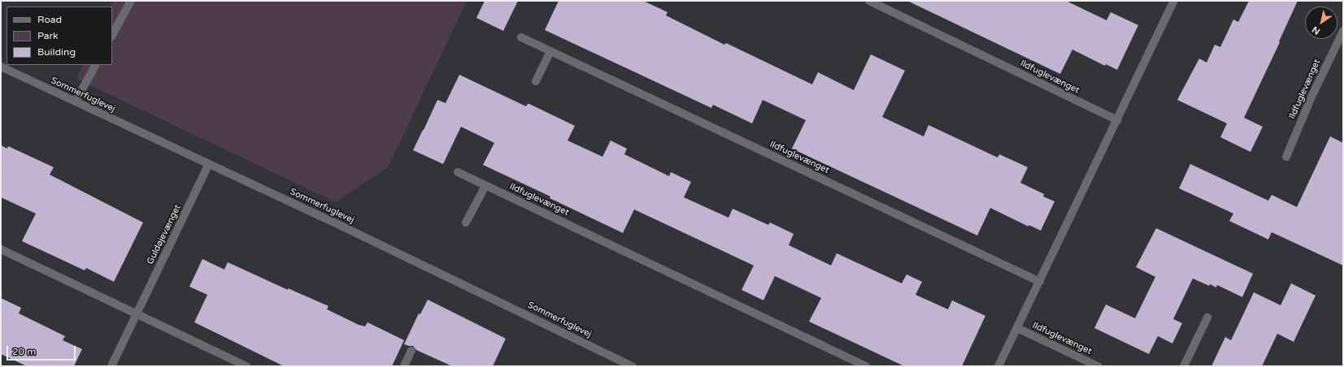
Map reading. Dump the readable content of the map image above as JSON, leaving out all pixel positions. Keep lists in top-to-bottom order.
{
  "streets": {
    "street": ["Ildfuglevænget", "Sommerfuglevej", "Guldøjevænget"]
  },
  "crossings": [
    ["Sommerfuglevej", "Guldøjevænget"]
  ],
  "legend": ["Road", "Park", "Building"],
  "scale_bar": "20 m",
  "north": "bottom left"
}
